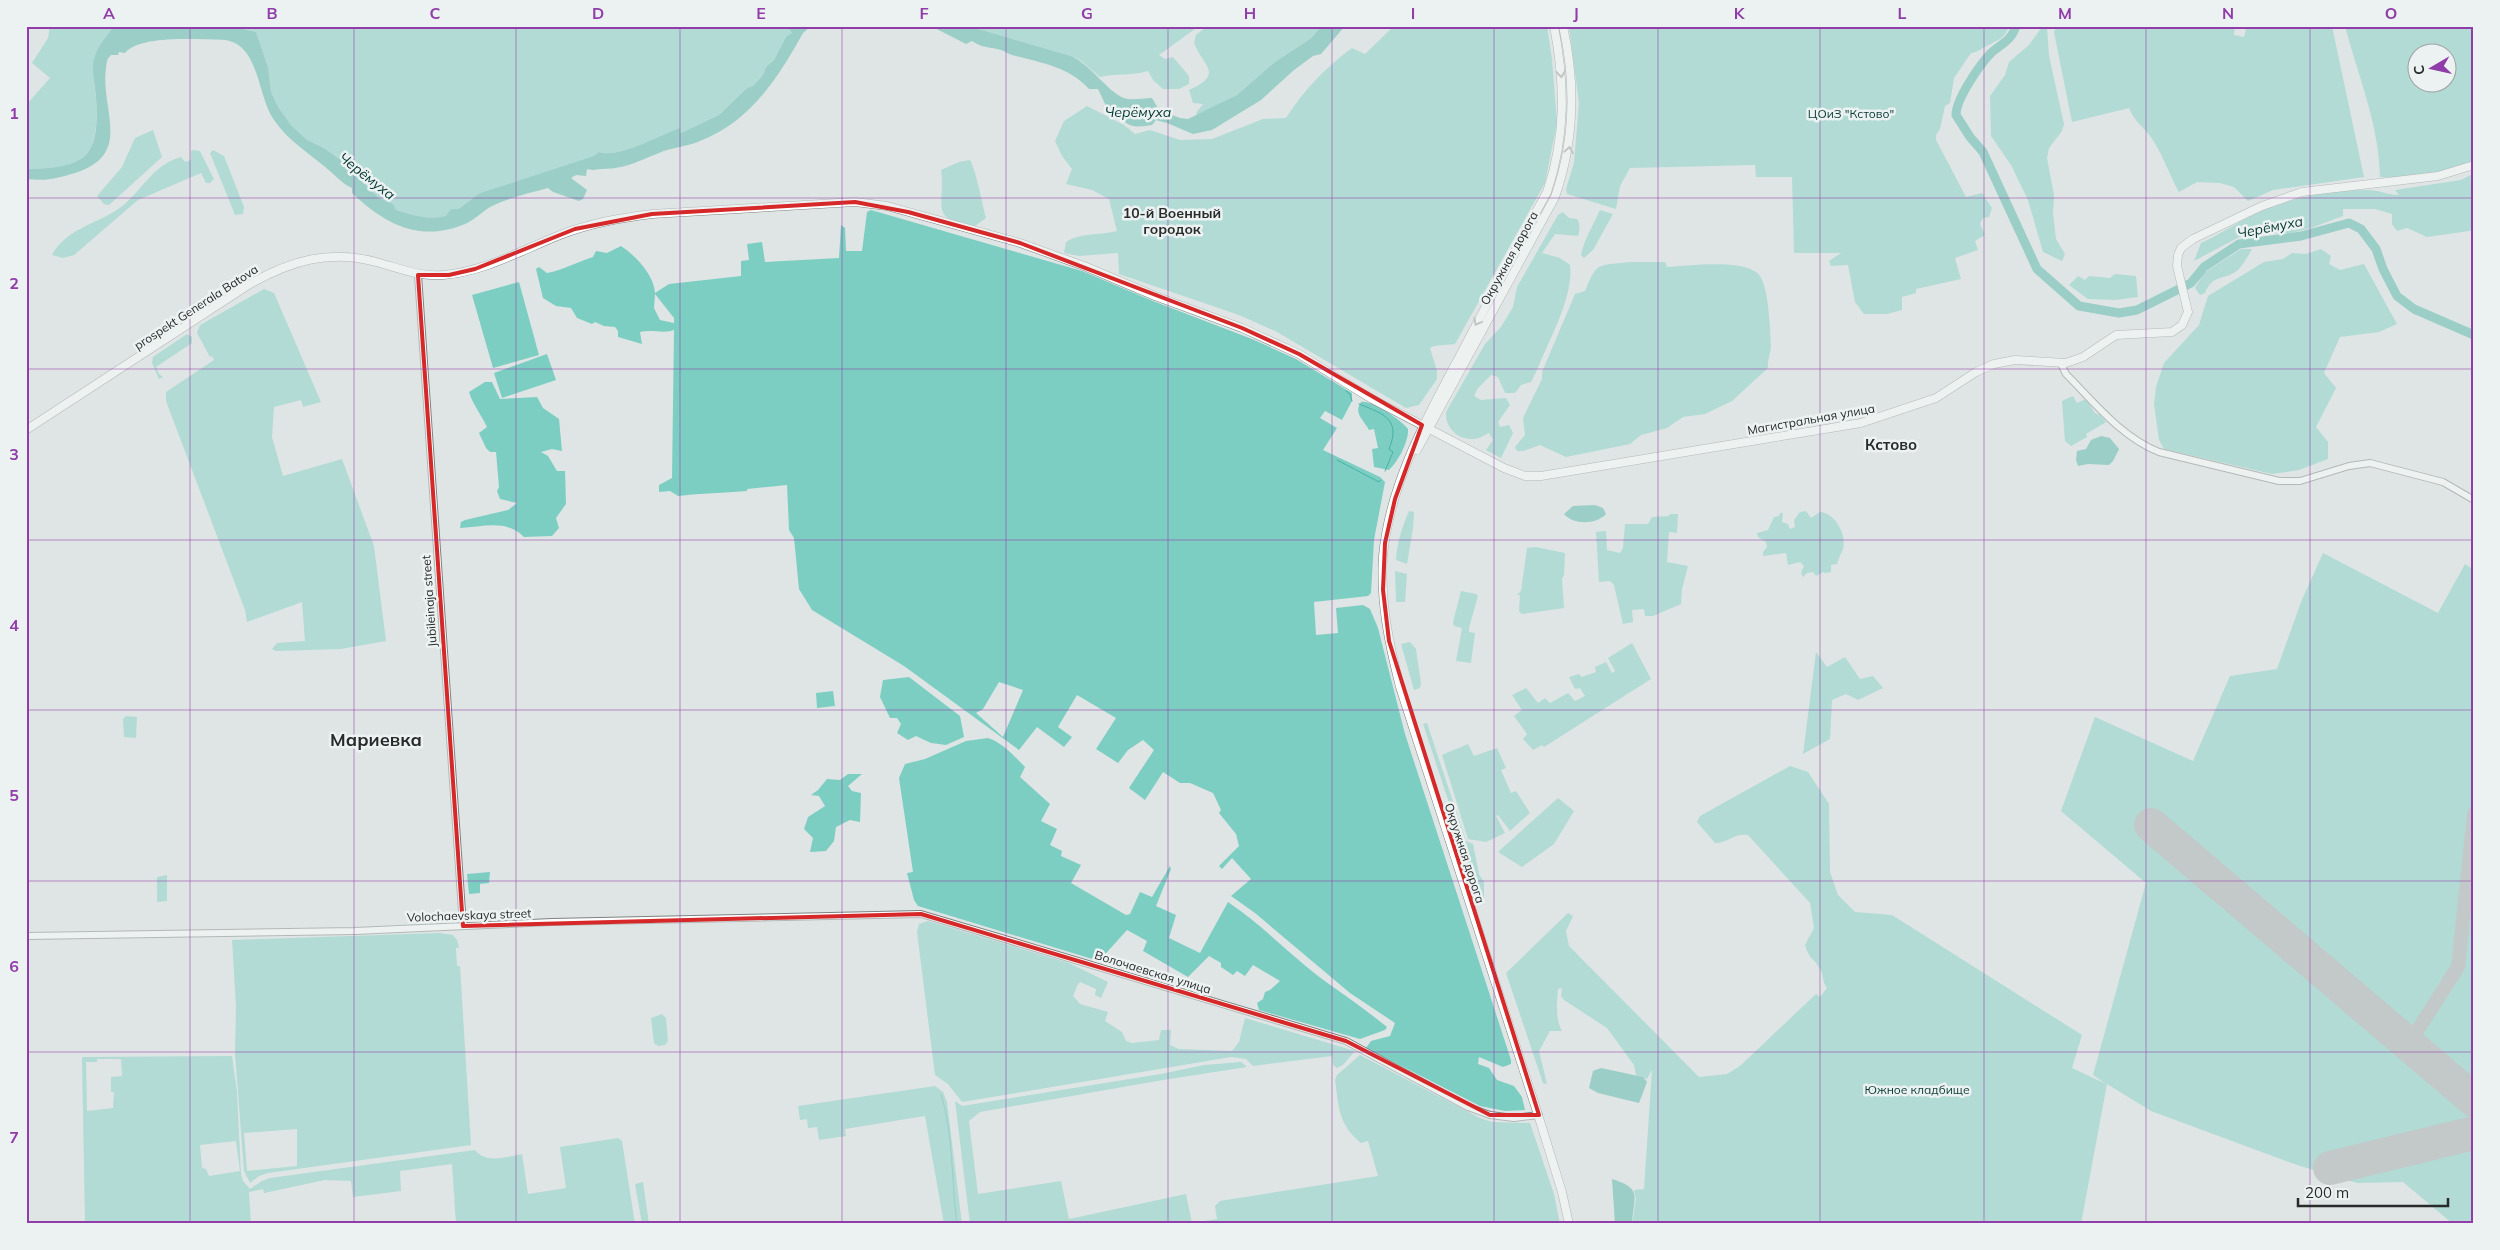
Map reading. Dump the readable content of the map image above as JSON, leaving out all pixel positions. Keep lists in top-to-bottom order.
{
  "streets": {
    "main road": ["Окружная дорога", "prospekt Generala Batova", "Магистральная улица"],
    "street": ["Jubileinaja street", "Volochaevskaya street", "Волочаевская улица"]
  },
  "crossings": [
    ["Окружная дорога", "Магистральная улица"],
    ["Окружная дорога", "Волочаевская улица"],
    ["prospekt Generala Batova", "Магистральная улица"],
    ["prospekt Generala Batova", "Jubileinaja street"],
    ["Jubileinaja street", "Volochaevskaya street"],
    ["Volochaevskaya street", "Волочаевская улица"]
  ],
  "districts": ["10-й Военный городок", "Кстово", "Мариевка"],
  "water": ["Черёмуха"],
  "parks": ["ЦОиЗ \"Кстово\"", "Южное кладбище"],
  "scale_bar": "200 m",
  "north": "left",
  "grid": {
    "columns": [
      "A",
      "B",
      "C",
      "D",
      "E",
      "F",
      "G",
      "H",
      "I",
      "J",
      "K",
      "L",
      "M",
      "N",
      "O"
    ],
    "rows": [
      "1",
      "2",
      "3",
      "4",
      "5",
      "6",
      "7"
    ]
  }
}
